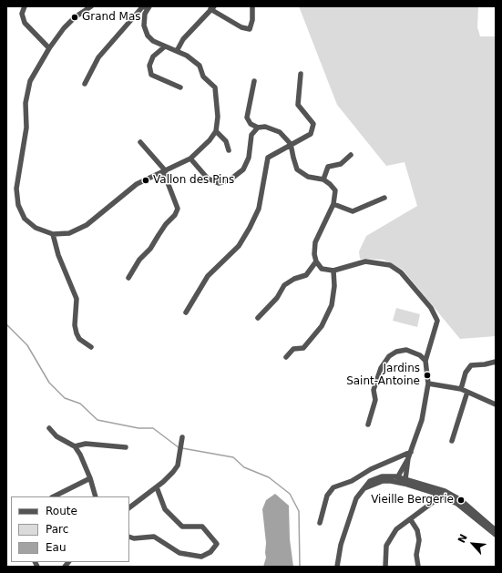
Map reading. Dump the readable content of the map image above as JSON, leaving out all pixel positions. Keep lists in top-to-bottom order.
{
  "places": [
    "Grand Mas",
    "Vallon des Pins",
    "Jardins Saint-Antoine",
    "Vieille Bergerie"
  ],
  "legend": ["Route", "Parc", "Eau"],
  "north": "top left"
}
